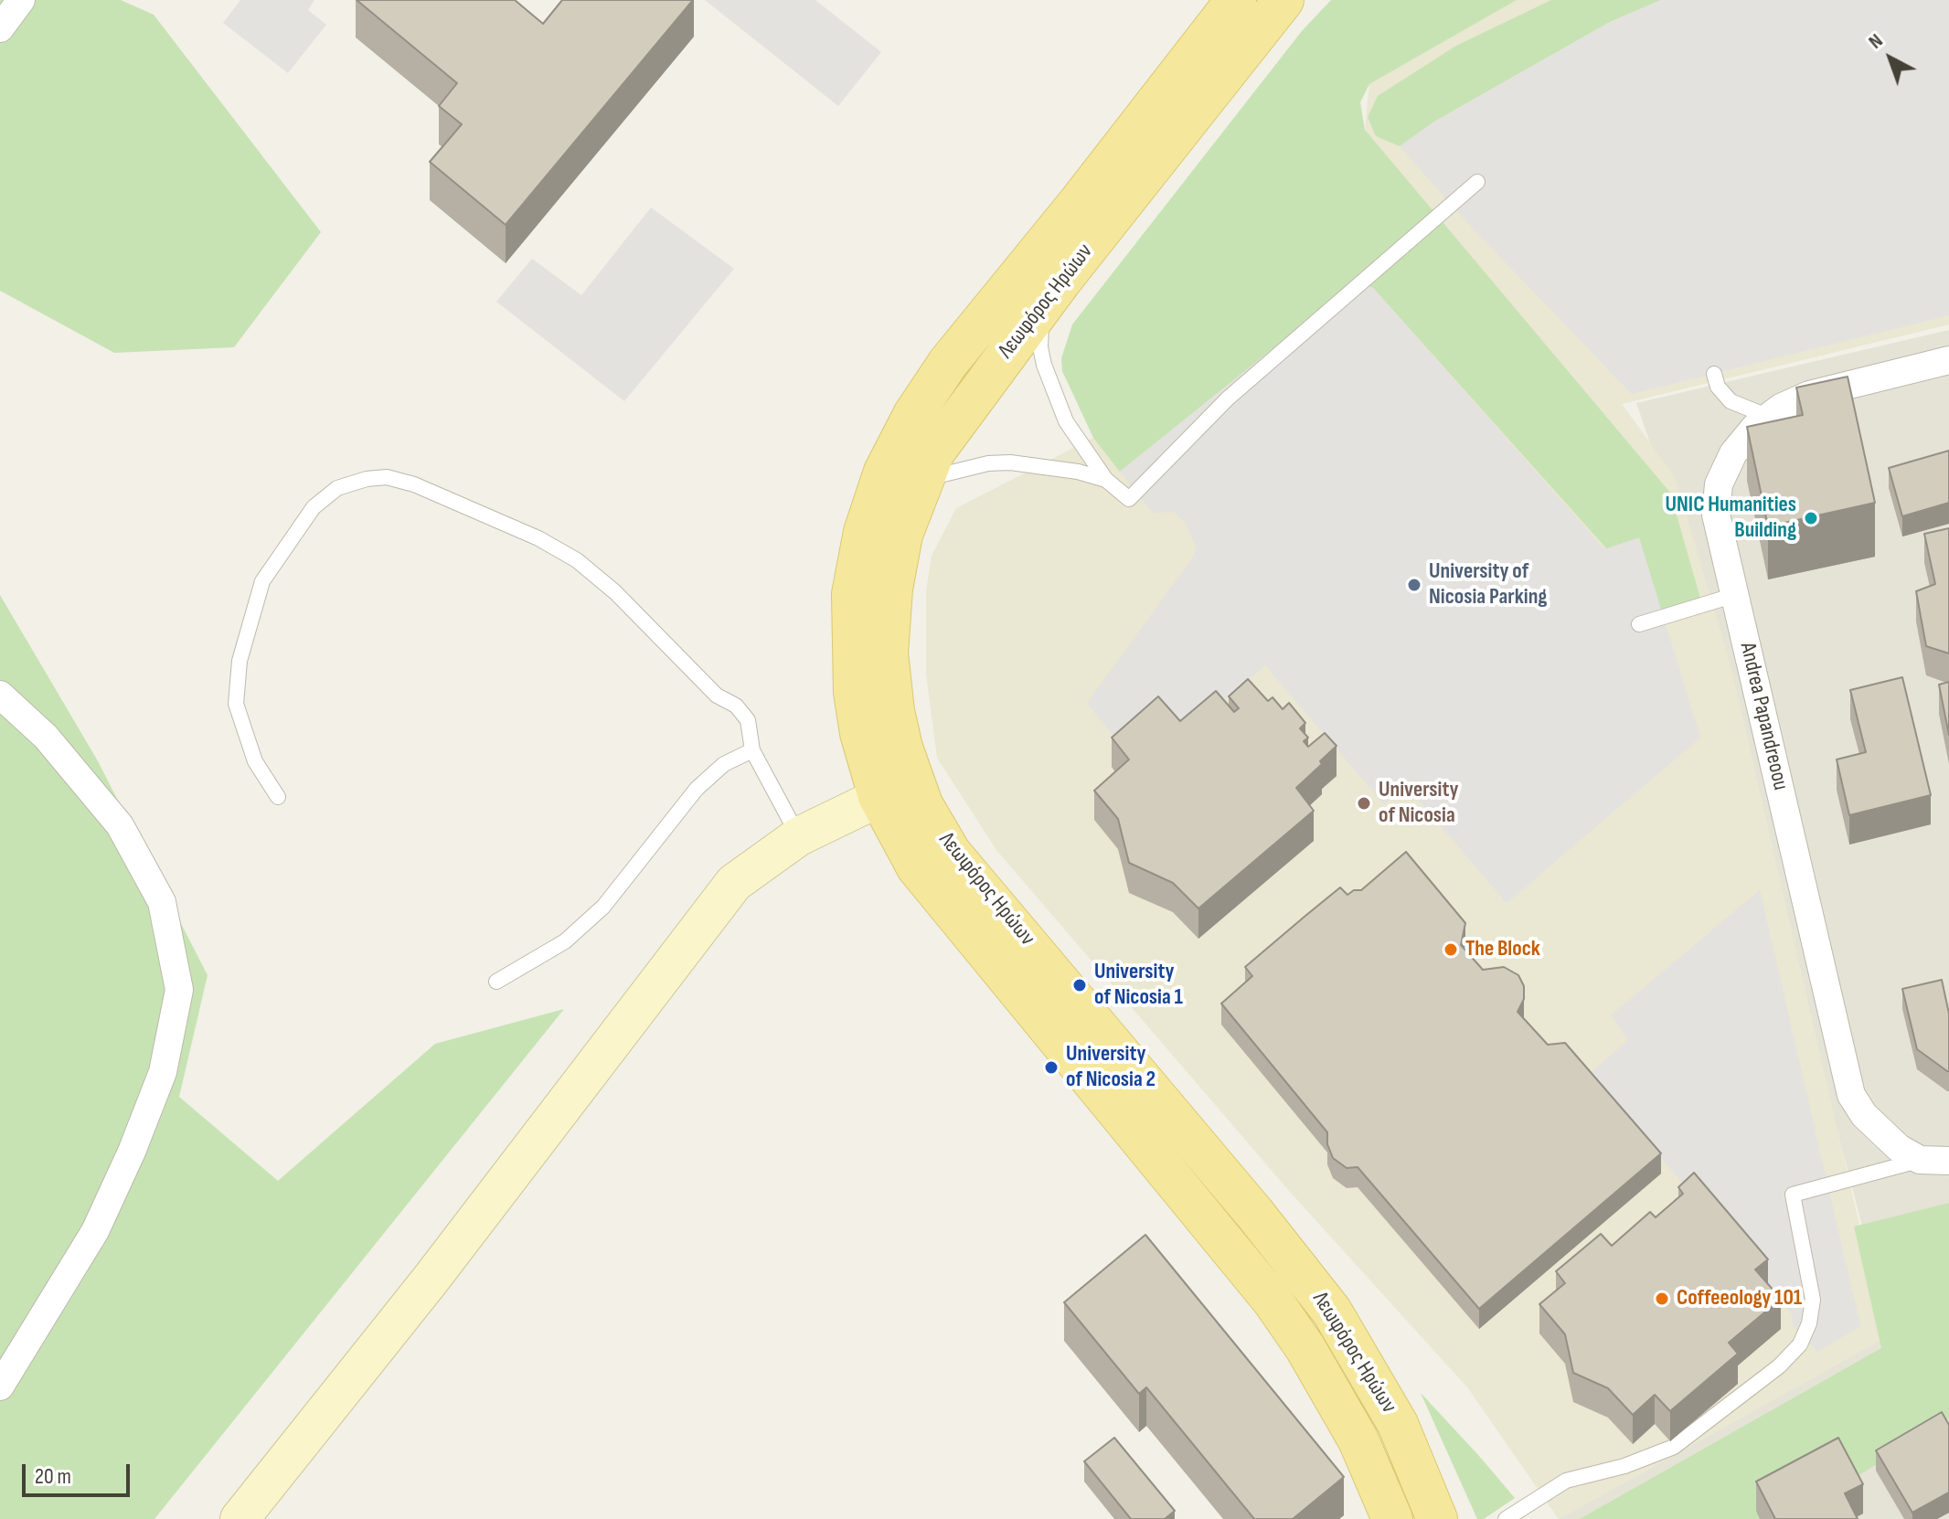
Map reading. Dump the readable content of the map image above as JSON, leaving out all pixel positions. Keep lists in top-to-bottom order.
{
  "streets": {
    "main road": ["Λεωφόρος Ηρώων"],
    "street": ["Andrea Papandreoou"]
  },
  "places": [
    "UNIC Humanities Building",
    "University of Nicosia Parking",
    "University of Nicosia",
    "The Block",
    "University of Nicosia 1",
    "University of Nicosia 2",
    "Coffeeology 101"
  ],
  "scale_bar": "20 m",
  "north": "top left"
}
